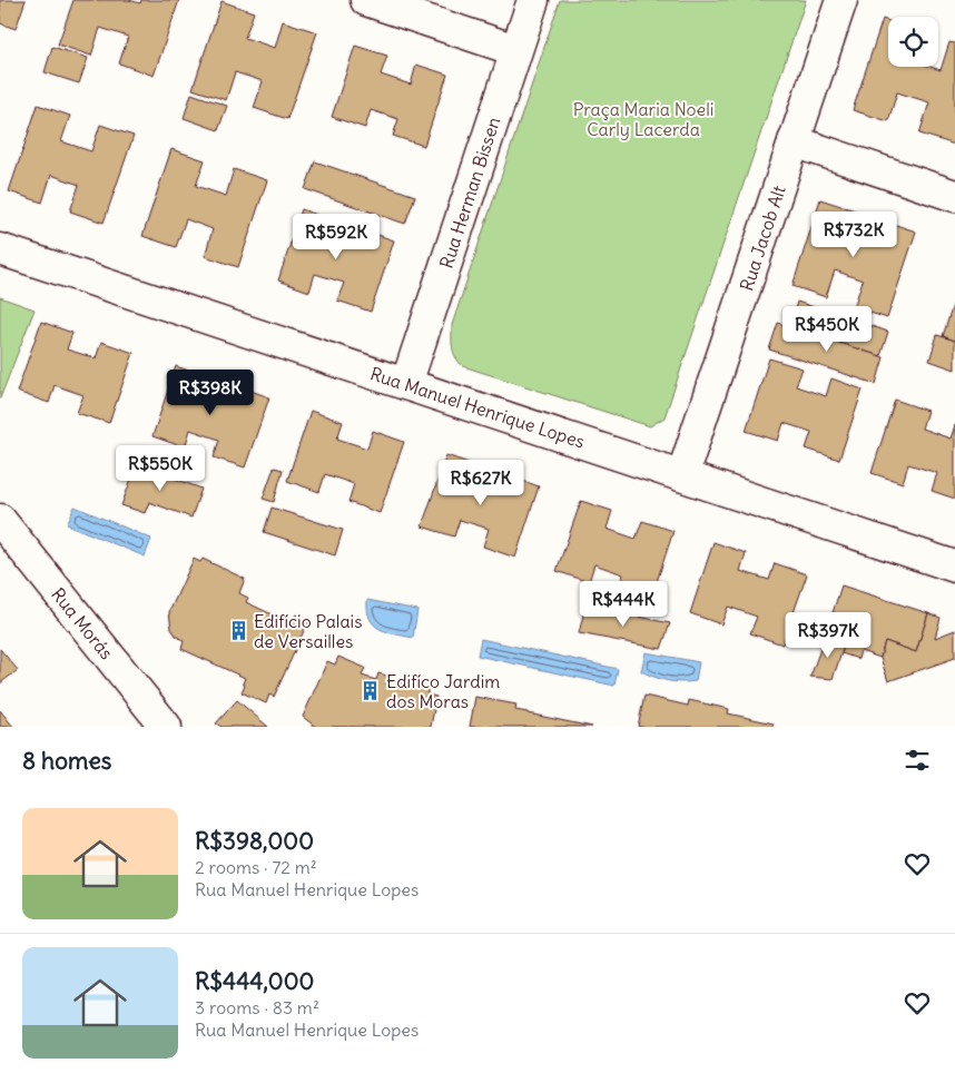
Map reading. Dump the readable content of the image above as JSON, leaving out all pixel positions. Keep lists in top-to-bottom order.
{
  "streets": {
    "street": [
      "Rua Herman Bissen",
      "Rua Jacob Alt",
      "Rua Manuel Henrique Lopes",
      "Rua Morás"
    ]
  },
  "crossings": [
    ["Rua Herman Bissen", "Rua Manuel Henrique Lopes"],
    ["Rua Jacob Alt", "Rua Manuel Henrique Lopes"]
  ],
  "parks": ["Praça Maria Noeli Carly Lacerda"],
  "places": {
    "building": ["Edifício Palais de Versailles", "Edifíco Jardim dos Moras"]
  },
  "page": {
    "price": [
      "R$732K",
      "R$592K",
      "R$450K",
      "R$398K",
      "R$550K",
      "R$627K",
      "R$444K",
      "R$397K"
    ],
    "heading": "8 homes",
    "list": [
      {
        "name": "R$398,000",
        "note": "2 rooms · 72 m² · Rua Manuel Henrique Lopes"
      },
      {
        "name": "R$444,000",
        "note": "3 rooms · 83 m² · Rua Manuel Henrique Lopes"
      }
    ]
  }
}
